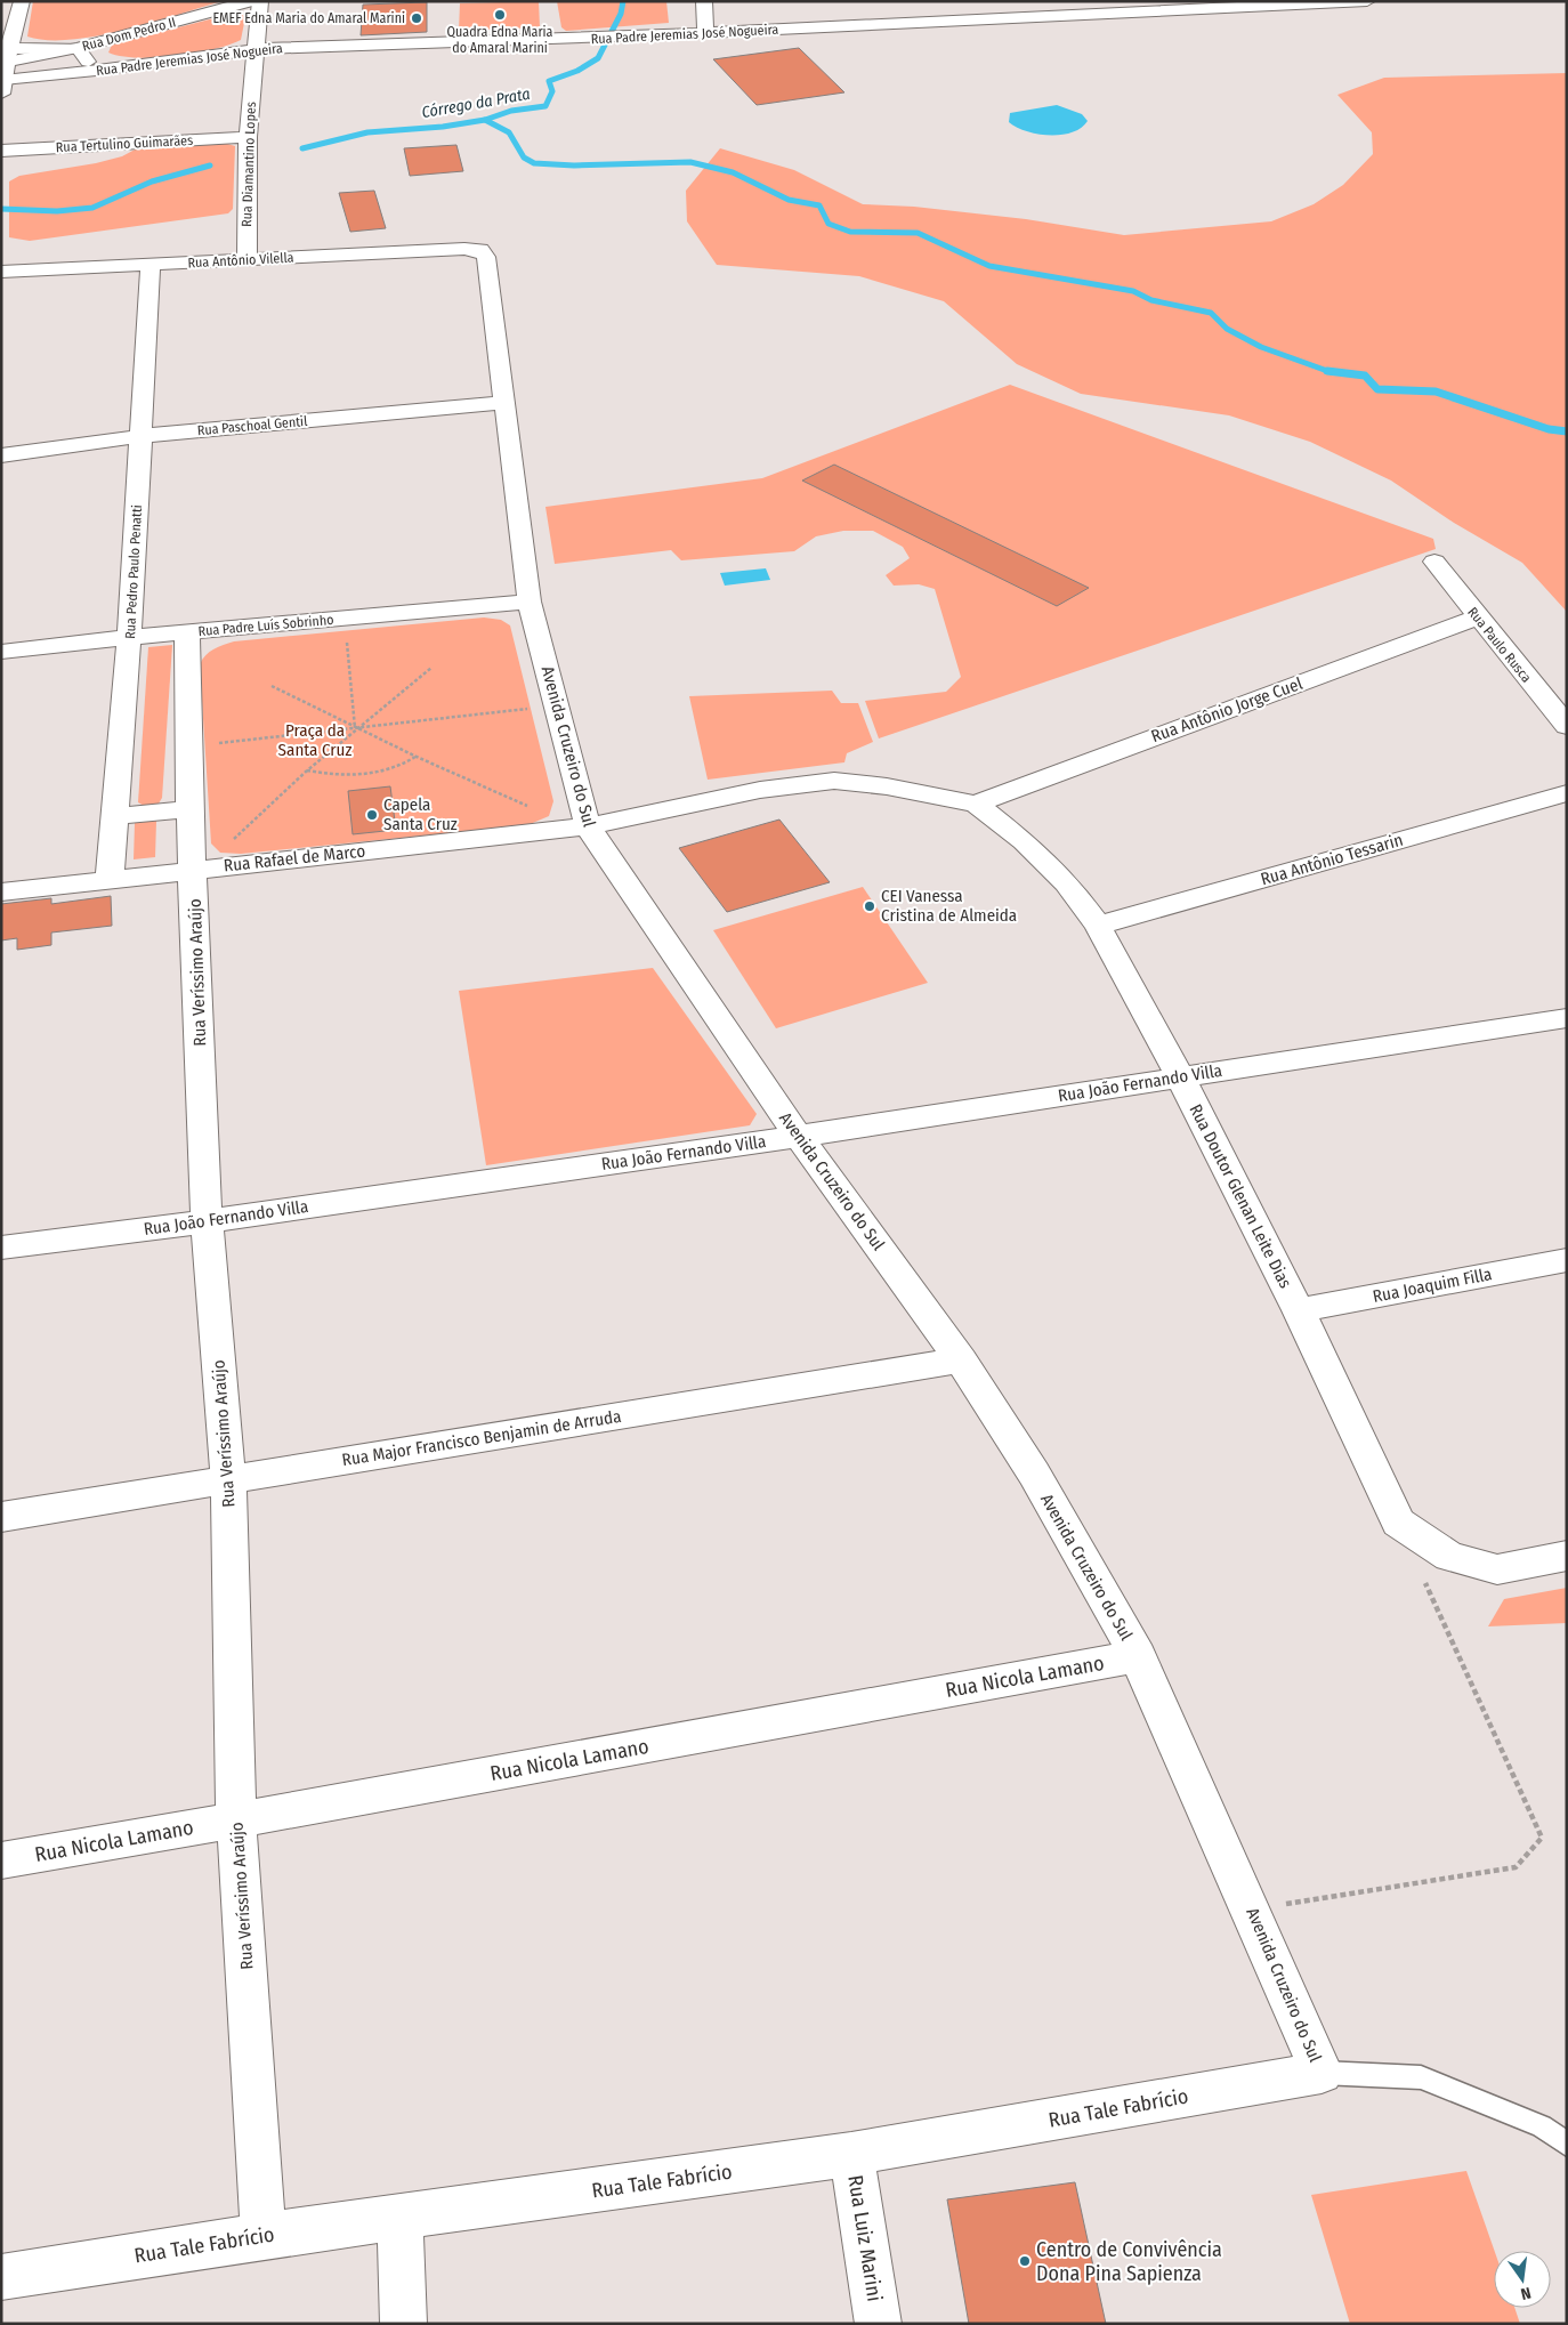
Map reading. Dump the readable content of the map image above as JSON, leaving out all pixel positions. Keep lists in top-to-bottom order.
{
  "streets": {
    "street": [
      "Rua Dom Pedro II",
      "Rua Padre Jeremias José Nogueira",
      "Rua Tertulino Guimarães",
      "Rua Diamantino Lopes",
      "Rua Antônio Vilella",
      "Rua Paschoal Gentil",
      "Rua Pedro Paulo Penatti",
      "Rua Padre Luís Sobrinho",
      "Rua Paulo Rusca",
      "Rua Antônio Jorge Cuel",
      "Avenida Cruzeiro do Sul",
      "Rua Rafael de Marco",
      "Rua Antônio Tessarin",
      "Rua Veríssimo Araújo",
      "Rua João Fernando Villa",
      "Rua Doutor Glenan Leite Dias",
      "Rua Joaquim Filla",
      "Rua Major Francisco Benjamin de Arruda",
      "Rua Nicola Lamano",
      "Rua Tale Fabrício",
      "Rua Luiz Marini"
    ]
  },
  "crossings": [
    ["Rua Padre Jeremias José Nogueira", "Rua Diamantino Lopes"],
    ["Rua Tertulino Guimarães", "Rua Diamantino Lopes"],
    ["Rua Diamantino Lopes", "Rua Antônio Vilella"],
    ["Rua Antônio Vilella", "Rua Pedro Paulo Penatti"],
    ["Rua Antônio Vilella", "Avenida Cruzeiro do Sul"],
    ["Rua Paschoal Gentil", "Rua Pedro Paulo Penatti"],
    ["Rua Paschoal Gentil", "Avenida Cruzeiro do Sul"],
    ["Rua Pedro Paulo Penatti", "Rua Padre Luís Sobrinho"],
    ["Rua Pedro Paulo Penatti", "Rua Rafael de Marco"],
    ["Rua Padre Luís Sobrinho", "Avenida Cruzeiro do Sul"],
    ["Rua Padre Luís Sobrinho", "Rua Veríssimo Araújo"],
    ["Rua Paulo Rusca", "Rua Antônio Jorge Cuel"],
    ["Rua Antônio Jorge Cuel", "Rua Doutor Glenan Leite Dias"],
    ["Avenida Cruzeiro do Sul", "Rua Rafael de Marco"],
    ["Avenida Cruzeiro do Sul", "Rua João Fernando Villa"],
    ["Avenida Cruzeiro do Sul", "Rua Doutor Glenan Leite Dias"],
    ["Avenida Cruzeiro do Sul", "Rua Major Francisco Benjamin de Arruda"],
    ["Avenida Cruzeiro do Sul", "Rua Nicola Lamano"],
    ["Avenida Cruzeiro do Sul", "Rua Tale Fabrício"],
    ["Rua Rafael de Marco", "Rua Veríssimo Araújo"],
    ["Rua Rafael de Marco", "Rua Doutor Glenan Leite Dias"],
    ["Rua Antônio Tessarin", "Rua Doutor Glenan Leite Dias"],
    ["Rua Veríssimo Araújo", "Rua João Fernando Villa"],
    ["Rua Veríssimo Araújo", "Rua Major Francisco Benjamin de Arruda"],
    ["Rua Veríssimo Araújo", "Rua Nicola Lamano"],
    ["Rua Veríssimo Araújo", "Rua Tale Fabrício"],
    ["Rua João Fernando Villa", "Rua Doutor Glenan Leite Dias"],
    ["Rua Doutor Glenan Leite Dias", "Rua Joaquim Filla"],
    ["Rua Tale Fabrício", "Rua Luiz Marini"]
  ],
  "water": ["Córrego da Prata"],
  "parks": ["Praça da Santa Cruz"],
  "places": [
    "Quadra Edna Maria do Amaral Marini",
    "EMEF Edna Maria do Amaral Marini",
    "Capela Santa Cruz",
    "CEI Vanessa Cristina de Almeida",
    "Centro de Convivência Dona Pina Sapienza"
  ],
  "north": "bottom"
}
